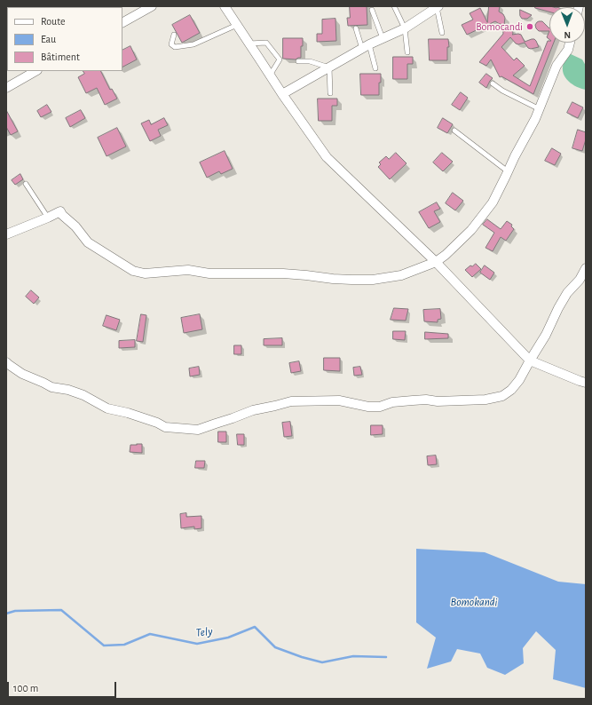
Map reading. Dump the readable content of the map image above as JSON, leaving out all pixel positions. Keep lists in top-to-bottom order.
{
  "water": ["Bomokandi", "Tely"],
  "places": ["Bomocandi"],
  "legend": ["Route", "Eau", "Bâtiment"],
  "scale_bar": "100 m",
  "north": "bottom"
}
